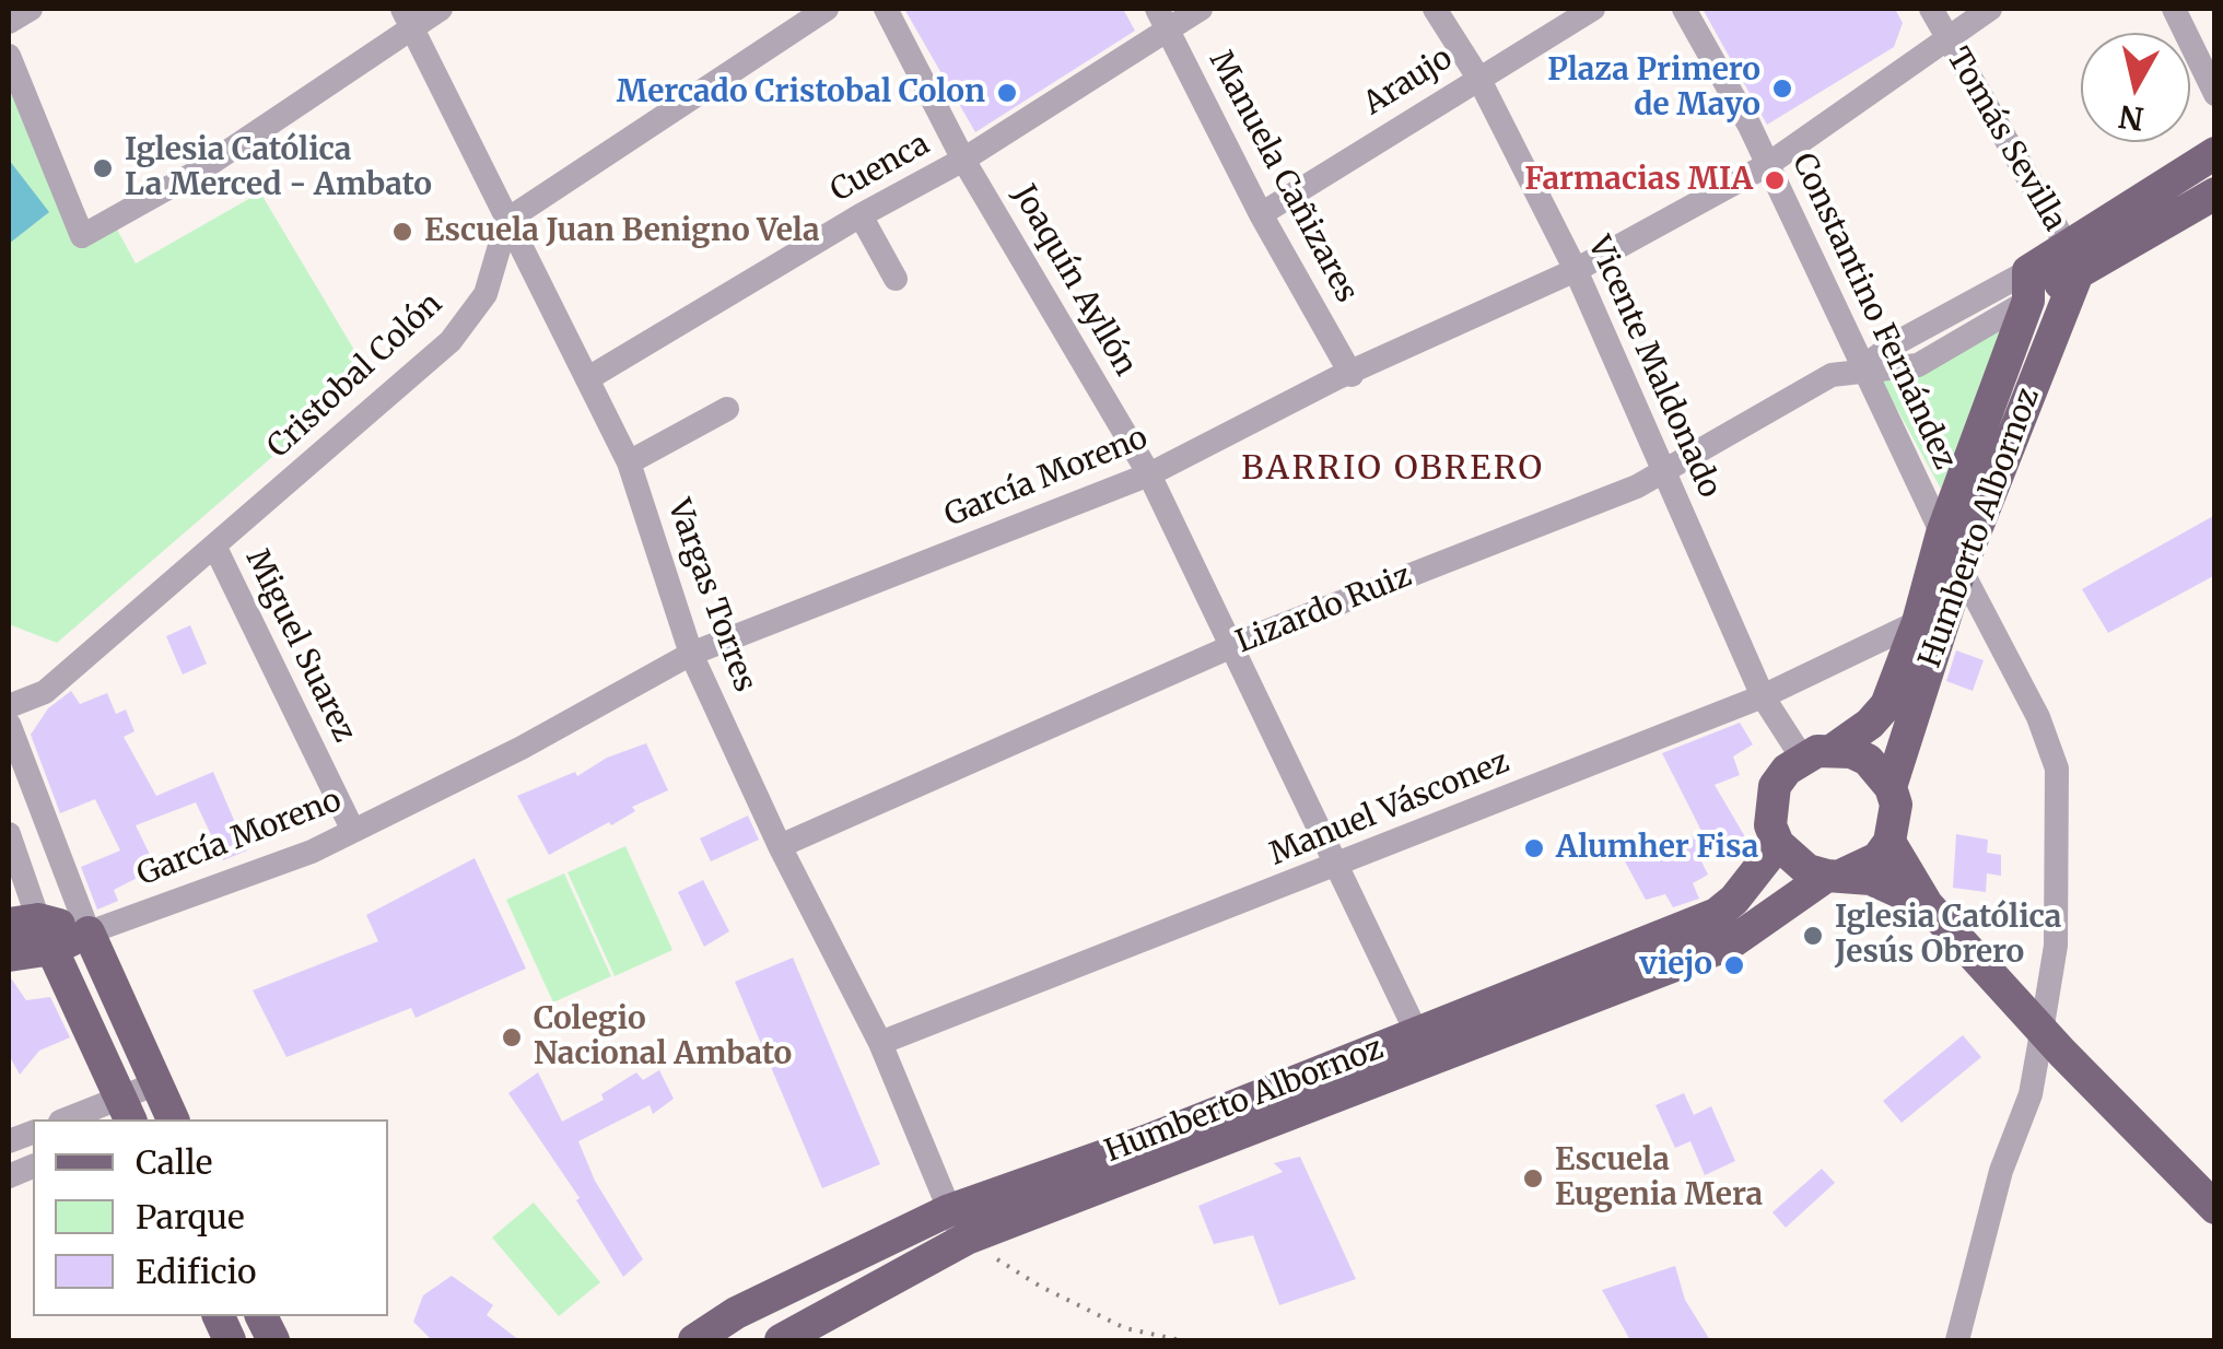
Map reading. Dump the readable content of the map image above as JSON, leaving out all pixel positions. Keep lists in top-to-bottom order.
{
  "streets": {
    "main road": ["Humberto Albornoz", "Lizardo Ruiz"],
    "street": [
      "Araujo",
      "Tomás Sevilla",
      "Cuenca",
      "Manuela Cañizares",
      "Joaquín Ayllón",
      "Constantino Fernández",
      "Vicente Maldonado",
      "Cristobal Colón",
      "García Moreno",
      "Vargas Torres",
      "Miguel Suarez",
      "Manuel Vásconez"
    ]
  },
  "crossings": [
    ["Araujo", "Manuela Cañizares"],
    ["Araujo", "Vicente Maldonado"],
    ["Tomás Sevilla", "García Moreno"],
    ["Tomás Sevilla", "Humberto Albornoz"],
    ["Tomás Sevilla", "Lizardo Ruiz"],
    ["Cuenca", "Manuela Cañizares"],
    ["Cuenca", "Joaquín Ayllón"],
    ["Cuenca", "Vargas Torres"],
    ["Manuela Cañizares", "García Moreno"],
    ["Joaquín Ayllón", "García Moreno"],
    ["Joaquín Ayllón", "Humberto Albornoz"],
    ["Joaquín Ayllón", "Lizardo Ruiz"],
    ["Joaquín Ayllón", "Manuel Vásconez"],
    ["Constantino Fernández", "García Moreno"],
    ["Constantino Fernández", "Humberto Albornoz"],
    ["Constantino Fernández", "Lizardo Ruiz"],
    ["Vicente Maldonado", "García Moreno"],
    ["Vicente Maldonado", "Humberto Albornoz"],
    ["Vicente Maldonado", "Lizardo Ruiz"],
    ["Vicente Maldonado", "Manuel Vásconez"],
    ["Cristobal Colón", "Vargas Torres"],
    ["Cristobal Colón", "Miguel Suarez"],
    ["García Moreno", "Vargas Torres"],
    ["García Moreno", "Miguel Suarez"],
    ["Humberto Albornoz", "Vargas Torres"],
    ["Humberto Albornoz", "Lizardo Ruiz"],
    ["Humberto Albornoz", "Manuel Vásconez"],
    ["Vargas Torres", "Lizardo Ruiz"],
    ["Vargas Torres", "Manuel Vásconez"]
  ],
  "districts": ["BARRIO OBRERO"],
  "places": [
    "Plaza Primero de Mayo",
    "Mercado Cristobal Colon",
    "Iglesia Católica La Merced - Ambato",
    "Farmacias MIA",
    "Escuela Juan Benigno Vela",
    "Alumher Fisa",
    "Iglesia Católica Jesús Obrero",
    "viejo",
    "Colegio Nacional Ambato",
    "Escuela Eugenia Mera"
  ],
  "legend": ["Calle", "Parque", "Edificio"],
  "north": "bottom"
}
